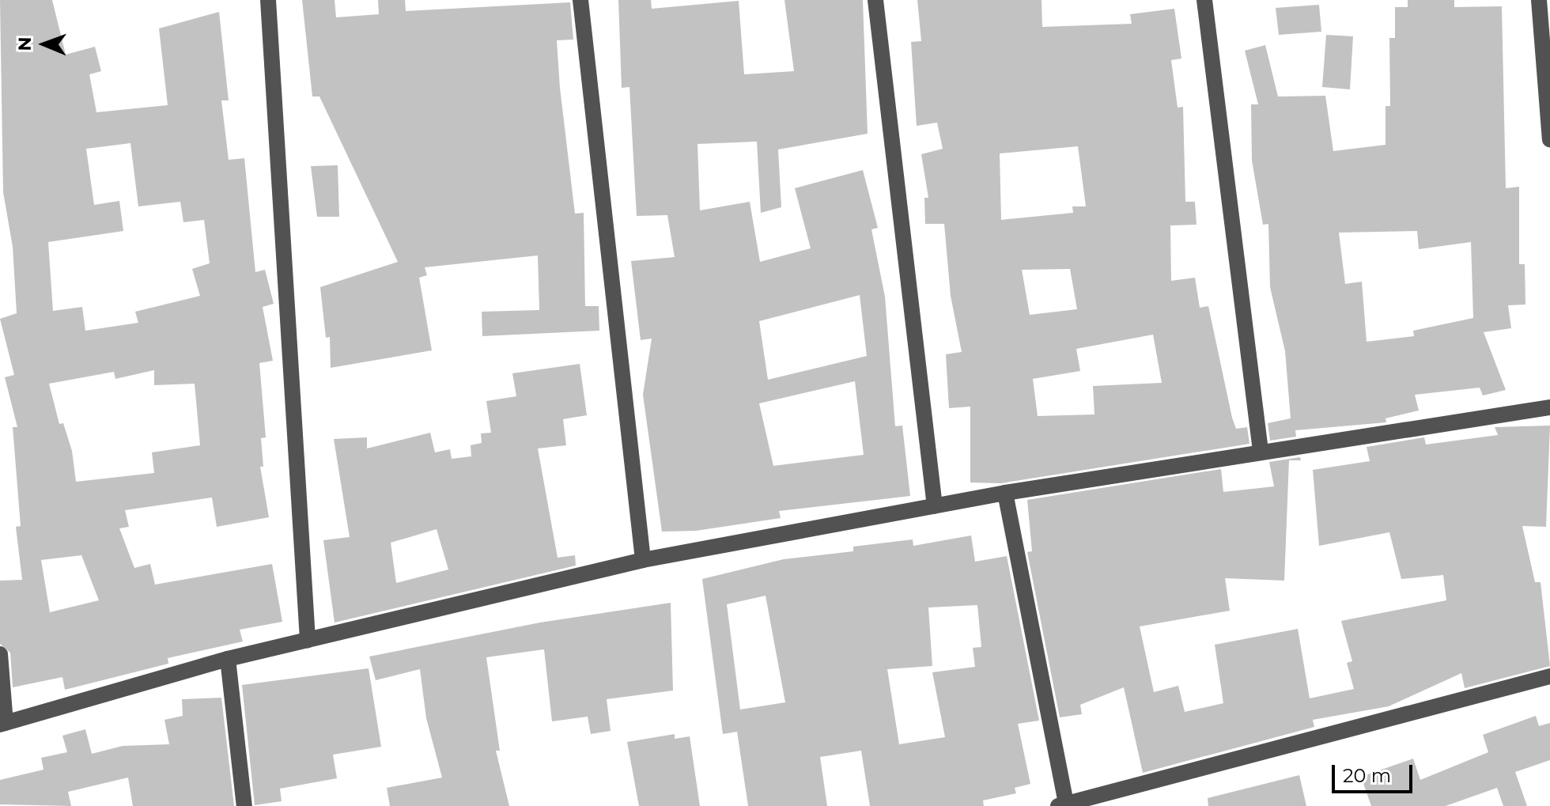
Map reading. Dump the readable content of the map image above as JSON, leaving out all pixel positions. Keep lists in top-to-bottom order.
{
  "scale_bar": "20 m",
  "north": "left"
}
